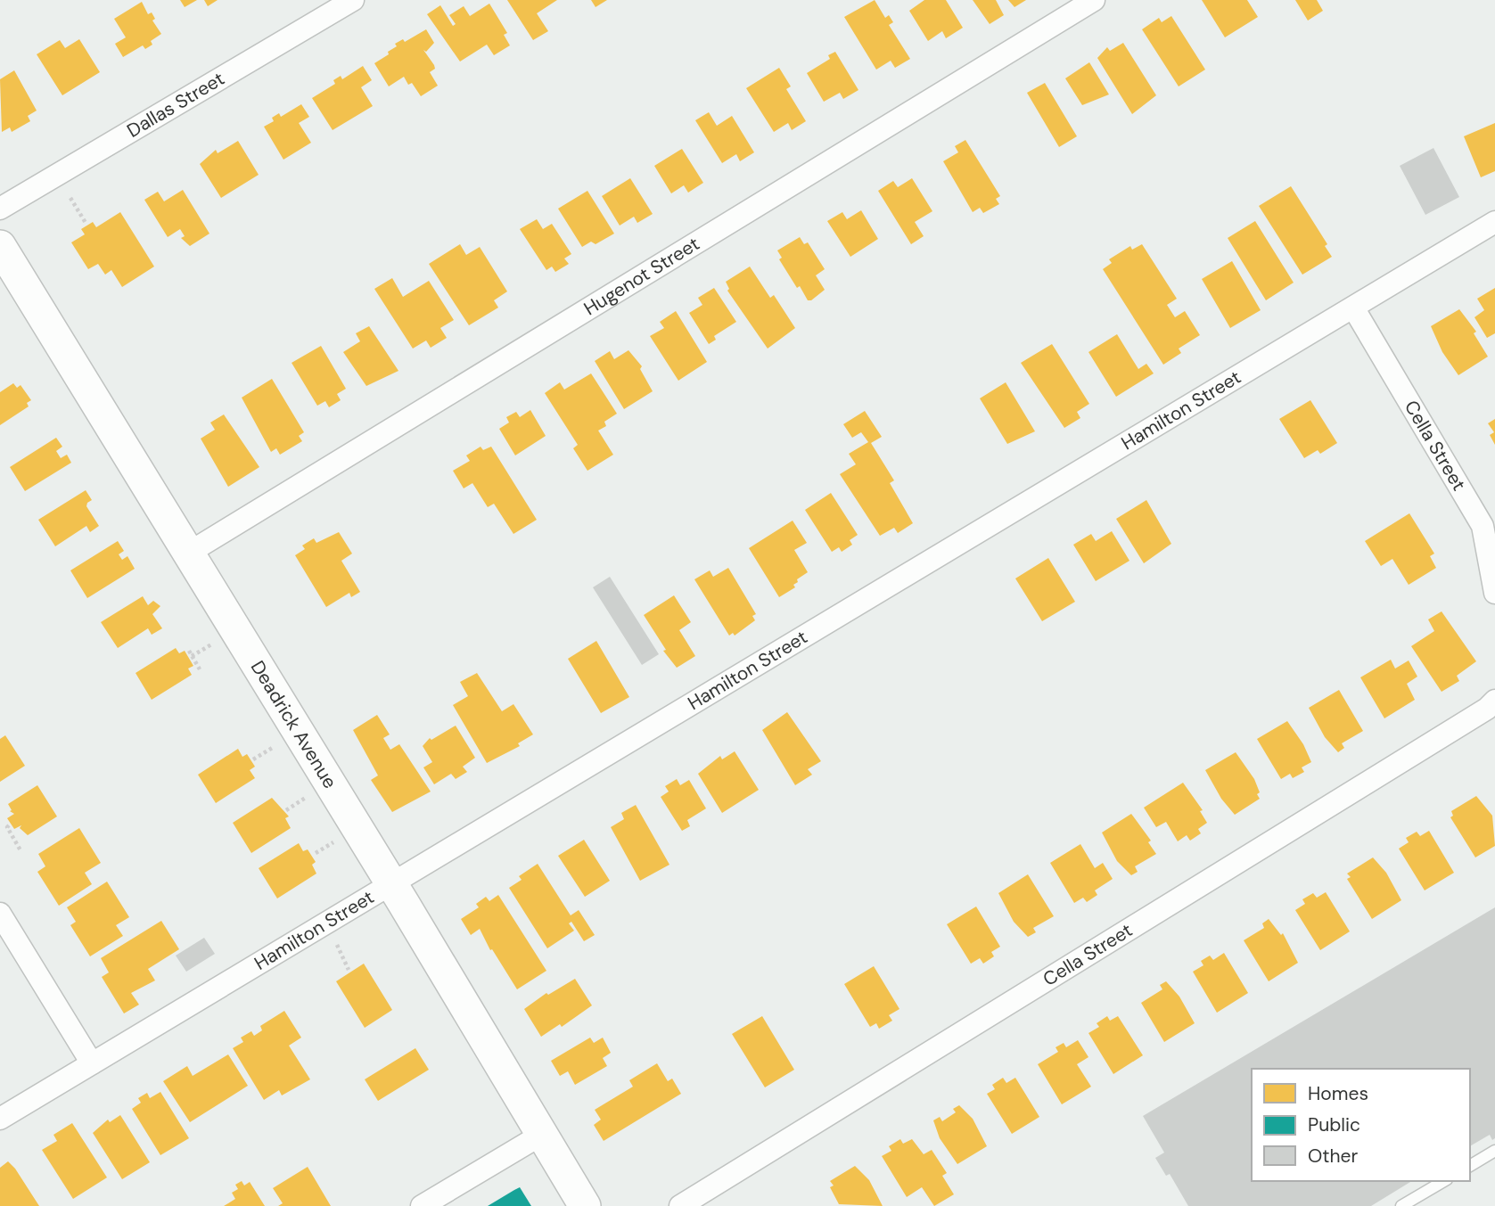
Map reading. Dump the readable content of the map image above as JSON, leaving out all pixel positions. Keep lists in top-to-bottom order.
{
  "streets": {
    "street": [
      "Dallas Street",
      "Hugenot Street",
      "Hamilton Street",
      "Cella Street",
      "Deadrick Avenue"
    ]
  },
  "crossings": [
    ["Hugenot Street", "Deadrick Avenue"],
    ["Hamilton Street", "Cella Street"],
    ["Hamilton Street", "Deadrick Avenue"]
  ],
  "legend": ["Homes", "Public", "Other"]
}
